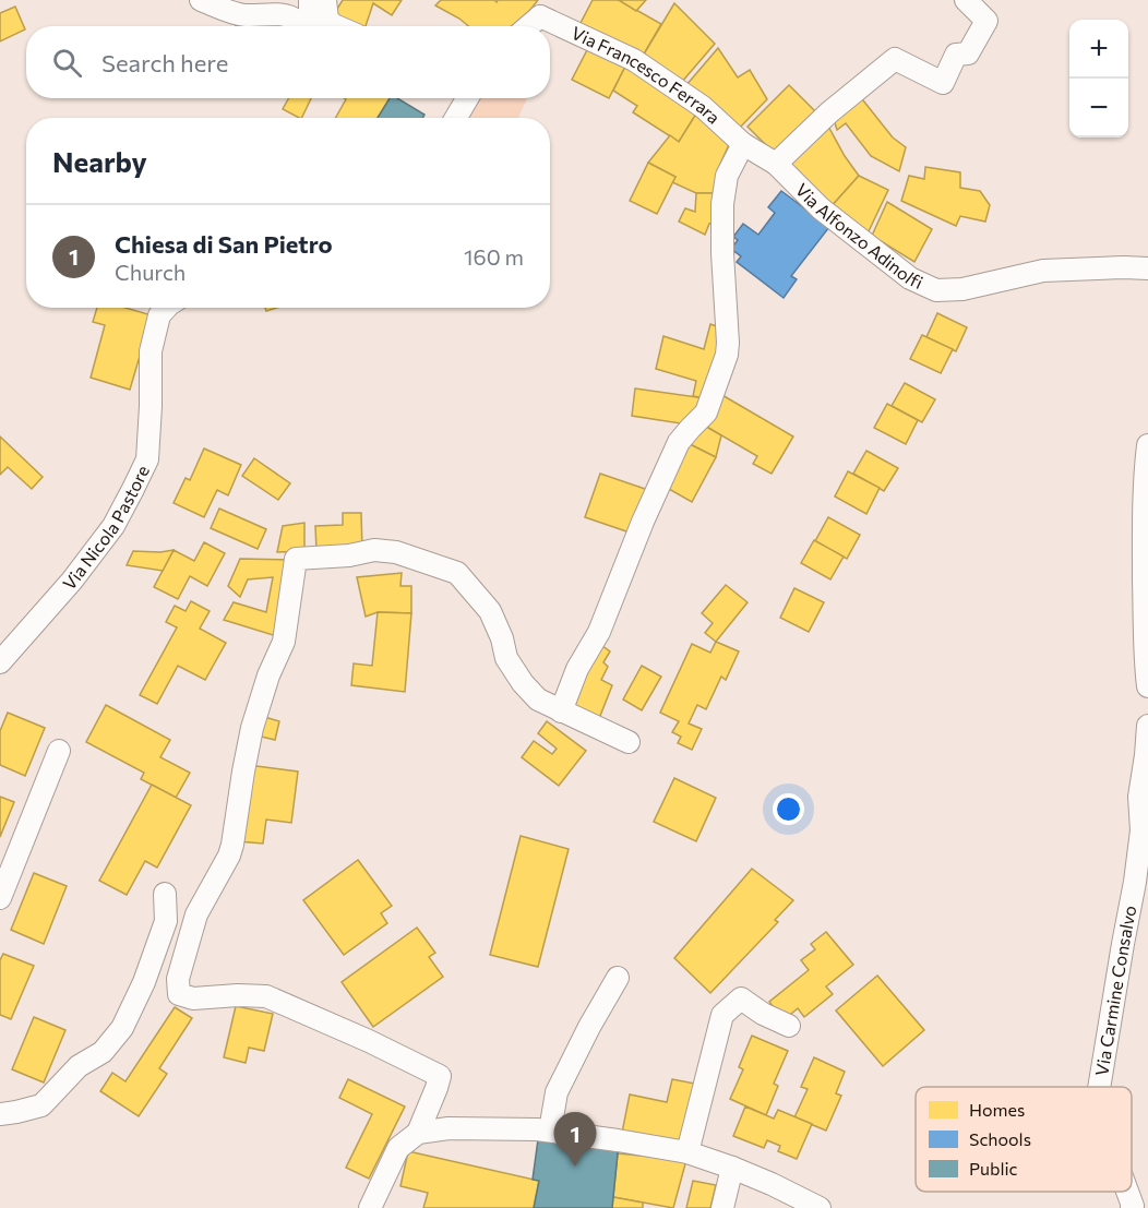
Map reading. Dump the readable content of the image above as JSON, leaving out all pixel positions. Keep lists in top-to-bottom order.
{
  "streets": {
    "street": [
      "Via Francesco Ferrara",
      "Via Alfonzo Adinolfi",
      "Via Nicola Pastore",
      "Via Carmine Consalvo"
    ]
  },
  "crossings": [
    ["Via Francesco Ferrara", "Via Alfonzo Adinolfi"]
  ],
  "legend": ["Homes", "Schools", "Public"],
  "page": {
    "map_buttons": ["+", "−"],
    "search": "Search here",
    "heading": "Nearby",
    "list": [
      {
        "mark": "1",
        "name": "Chiesa di San Pietro",
        "note": "Church",
        "value": "160 m"
      }
    ],
    "pins": "1"
  }
}
